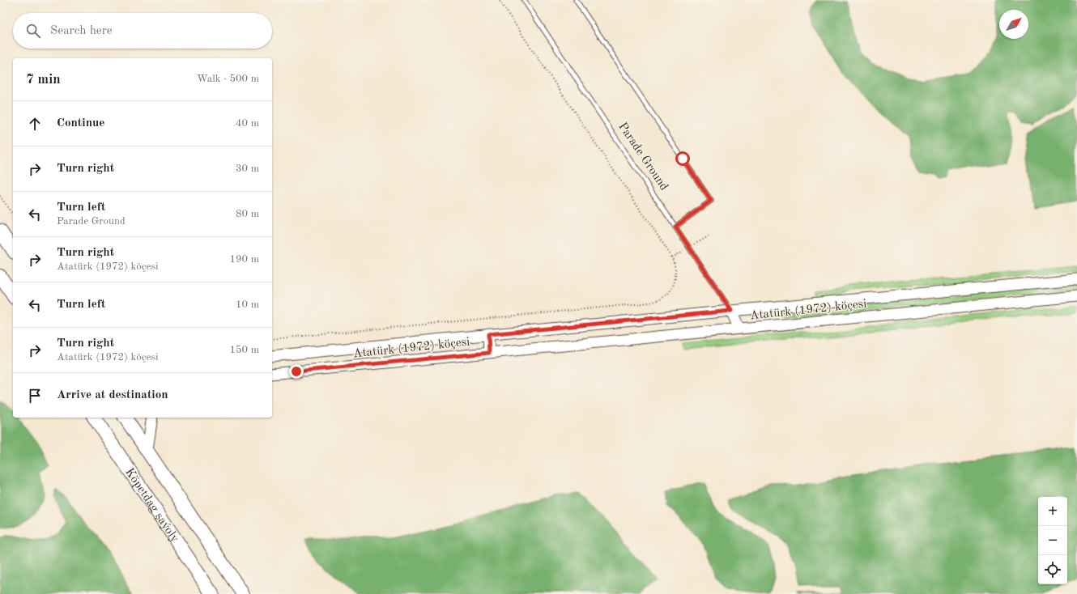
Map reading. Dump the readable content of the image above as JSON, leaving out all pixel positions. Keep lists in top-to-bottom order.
{
  "streets": {
    "main road": ["Köpetdag şaýoly"],
    "street": ["Parade Ground", "Atatürk (1972) köçesi"]
  },
  "crossings": [
    ["Parade Ground", "Atatürk (1972) köçesi"]
  ],
  "north": "top right",
  "page": {
    "search": "Search here",
    "heading": ["7 min", "Walk · 500 m"],
    "list": [
      ["Continue", "40 m"],
      ["Turn right", "30 m"],
      ["Turn left", "Parade Ground", "80 m"],
      ["Turn right", "Atatürk (1972) köçesi", "190 m"],
      ["Turn left", "10 m"],
      ["Turn right", "Atatürk (1972) köçesi", "150 m"],
      "Arrive at destination"
    ],
    "map_buttons": ["+", "−"]
  }
}
